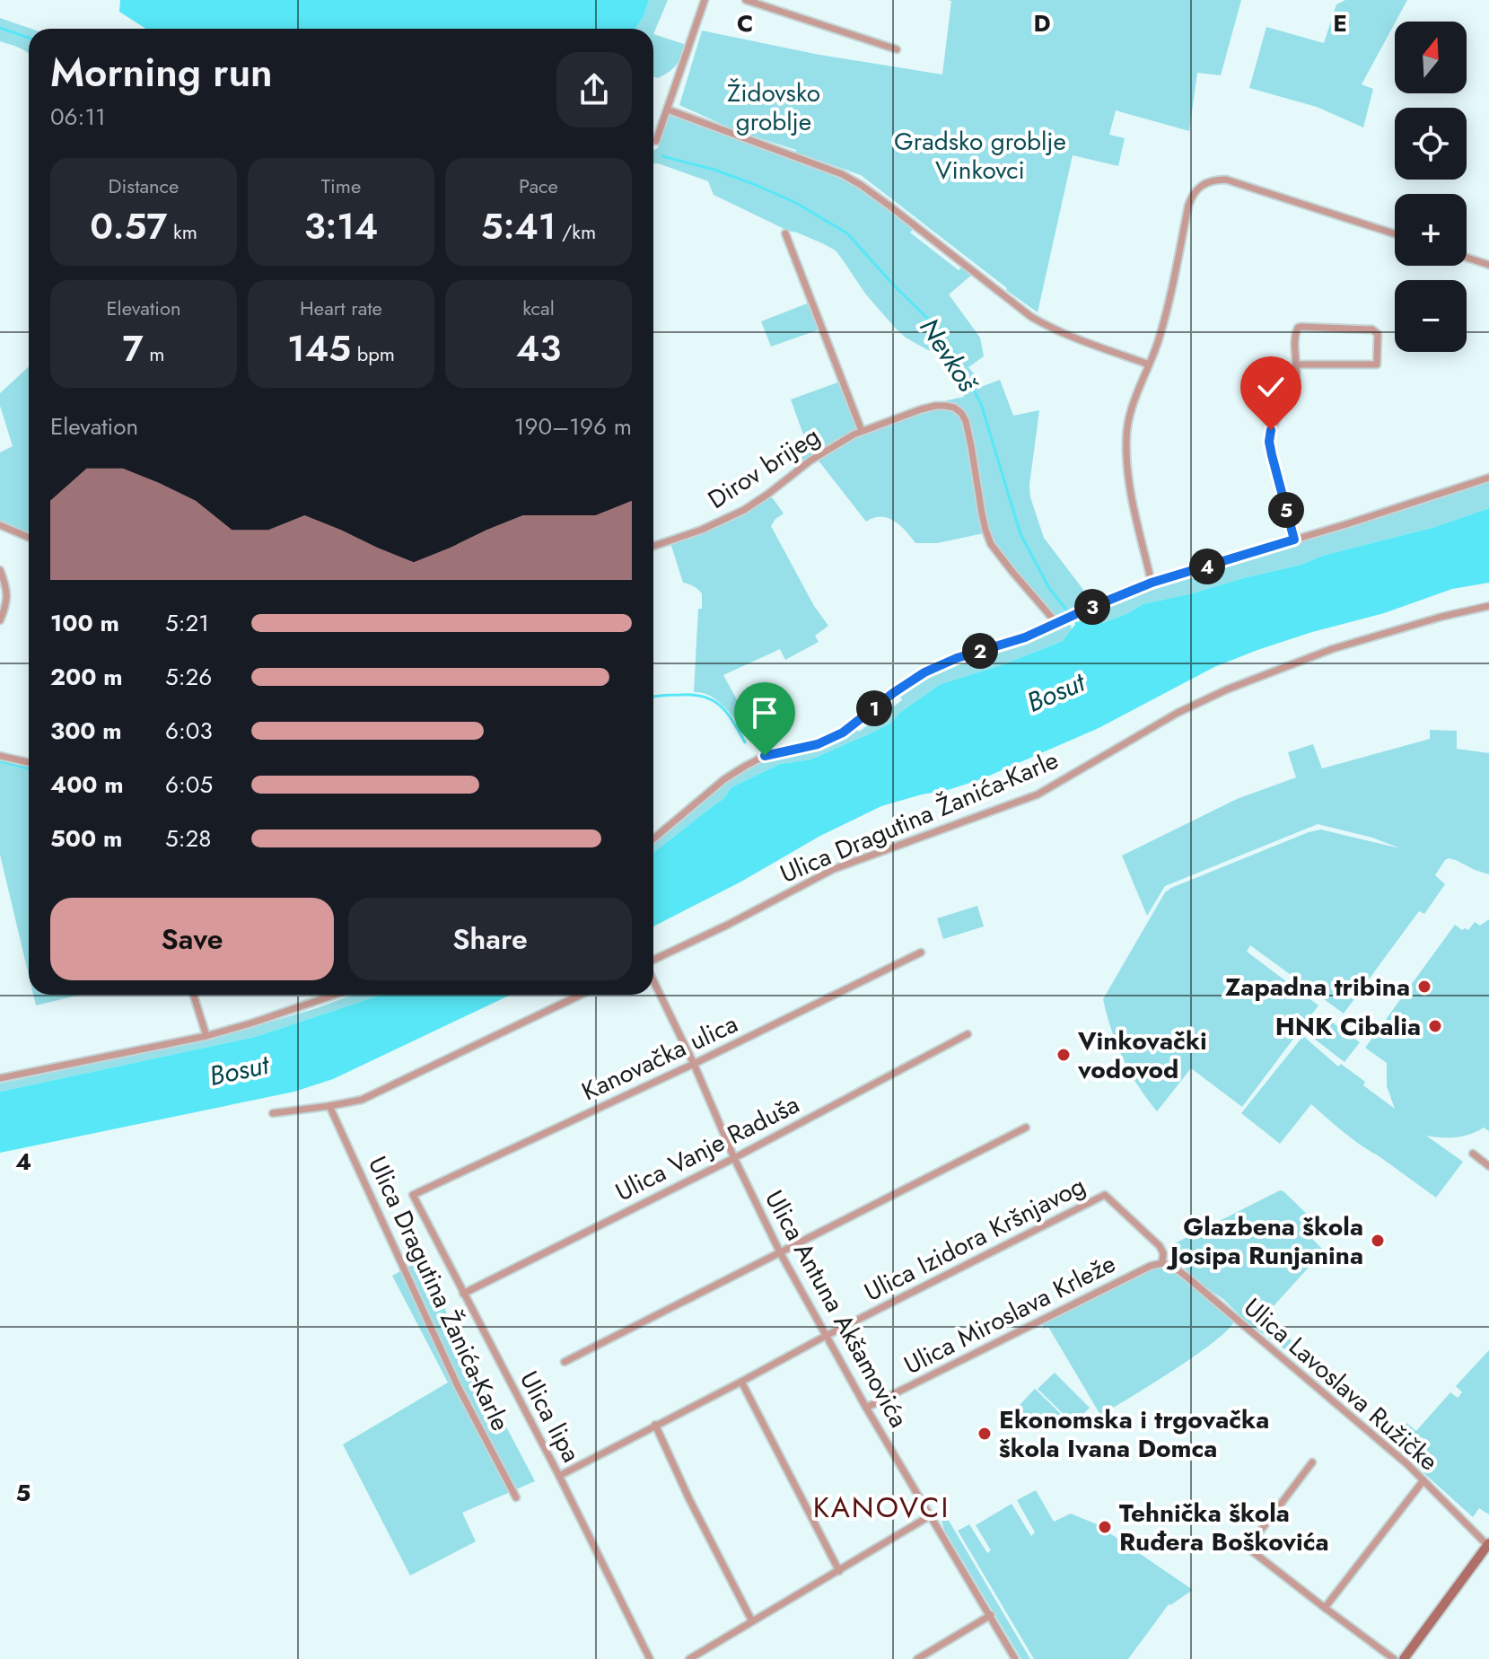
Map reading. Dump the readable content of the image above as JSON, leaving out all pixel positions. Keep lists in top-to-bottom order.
{
  "streets": {
    "street": [
      "Dirov brijeg",
      "Ulica Dragutina Žanića-Karle",
      "Kanovačka ulica",
      "Ulica Vanje Raduša",
      "Ulica Izidora Kršnjavog",
      "Ulica Antuna Akšamovića",
      "Ulica Miroslava Krleže",
      "Ulica Lavoslava Ružičke",
      "Ulica lipa"
    ]
  },
  "crossings": [
    ["Kanovačka ulica", "Ulica Antuna Akšamovića"],
    ["Kanovačka ulica", "Ulica lipa"],
    ["Ulica Vanje Raduša", "Ulica Antuna Akšamovića"],
    ["Ulica Vanje Raduša", "Ulica lipa"],
    ["Ulica Izidora Kršnjavog", "Ulica Antuna Akšamovića"],
    ["Ulica Izidora Kršnjavog", "Ulica Miroslava Krleže"],
    ["Ulica Izidora Kršnjavog", "Ulica Lavoslava Ružičke"],
    ["Ulica Izidora Kršnjavog", "Ulica lipa"],
    ["Ulica Antuna Akšamovića", "Ulica Miroslava Krleže"],
    ["Ulica Miroslava Krleže", "Ulica Lavoslava Ružičke"]
  ],
  "districts": ["KANOVCI"],
  "water": ["Nevkoš", "Bosut"],
  "parks": ["Židovsko groblje", "Gradsko groblje Vinkovci"],
  "places": [
    "Zapadna tribina",
    "HNK Cibalia",
    "Vinkovački vodovod",
    "Glazbena škola Josipa Runjanina",
    "Ekonomska i trgovačka škola Ivana Domca",
    "Tehnička škola Ruđera Boškovića"
  ],
  "north": "top",
  "page": {
    "map_buttons": ["+", "−"],
    "heading": ["Morning run", "06:11"],
    "stats": [
      ["Distance", "0.57 km"],
      ["Time", "3:14"],
      ["Pace", "5:41 /km"],
      ["Elevation", "7 m"],
      ["Heart rate", "145 bpm"],
      ["kcal", "43"]
    ],
    "chart": ["Elevation", "190–196 m"],
    "pins": [
      "5",
      "4",
      "3",
      "2",
      "1"
    ],
    "list": [
      {
        "name": "100 m",
        "note": "5:21"
      },
      {
        "name": "200 m",
        "note": "5:26"
      },
      {
        "name": "300 m",
        "note": "6:03"
      },
      {
        "name": "400 m",
        "note": "6:05"
      },
      {
        "name": "500 m",
        "note": "5:28"
      }
    ],
    "buttons": ["Save", "Share"]
  },
  "grid": {
    "columns": ["C", "D", "E"],
    "rows": ["4", "5"]
  }
}
